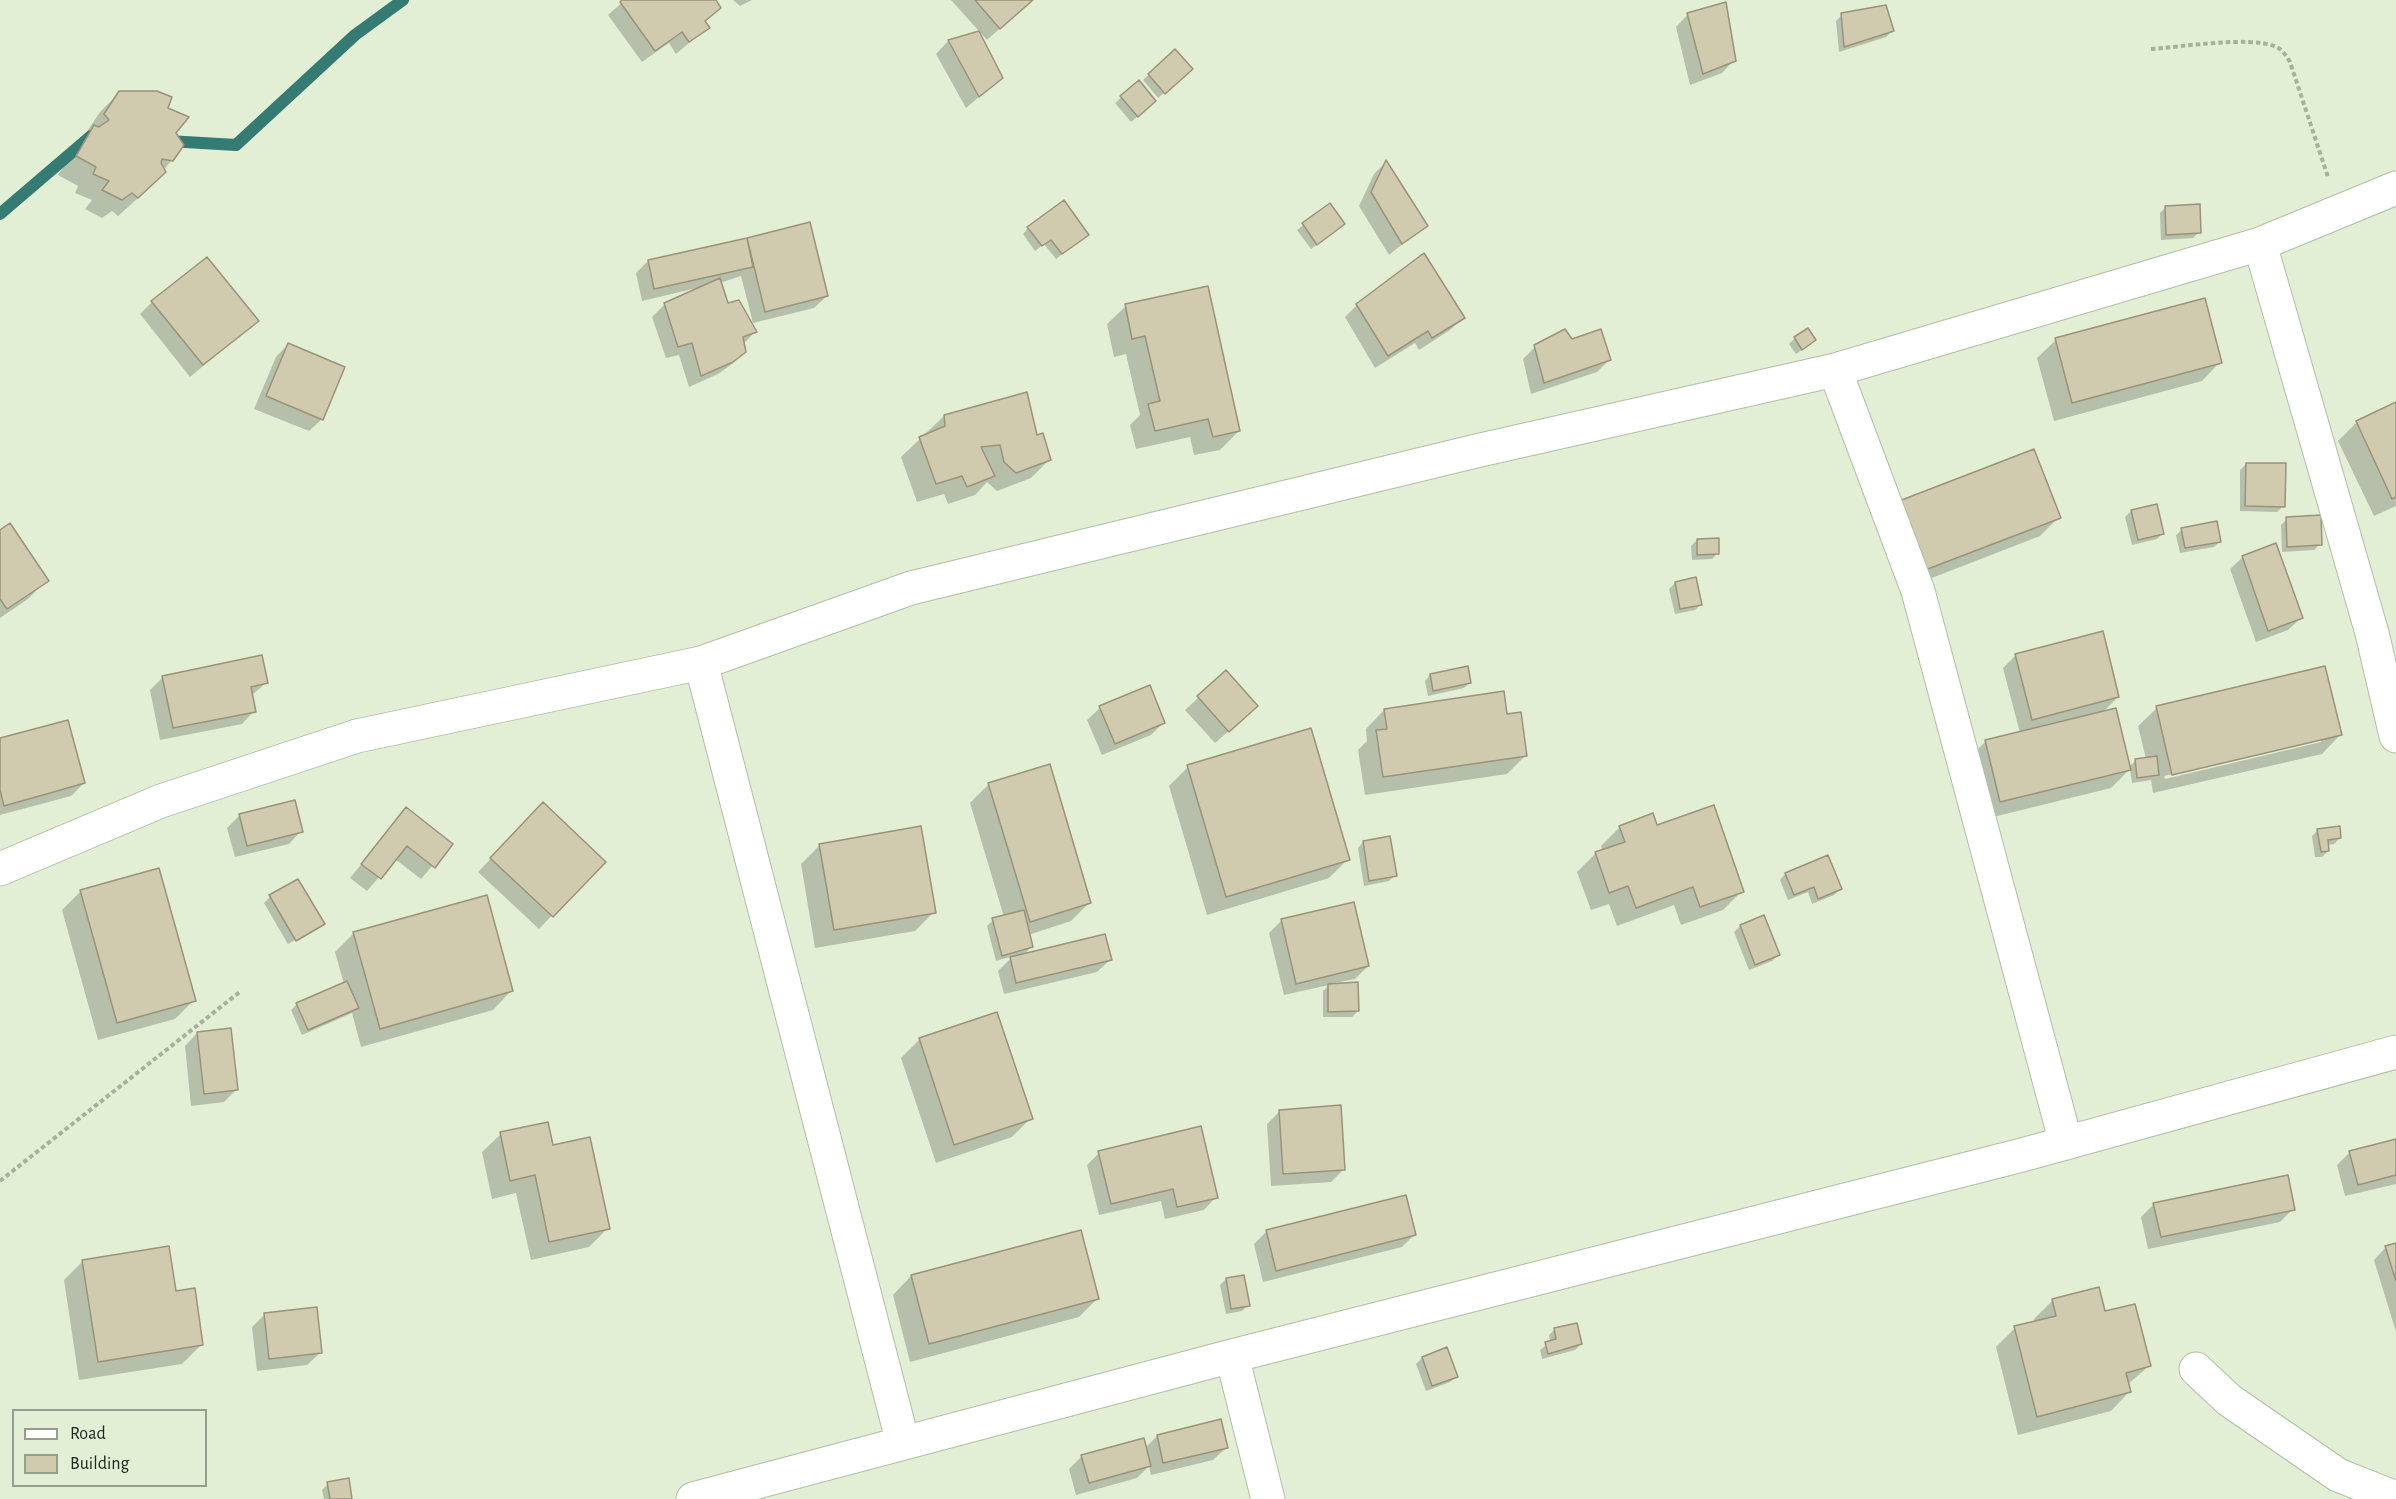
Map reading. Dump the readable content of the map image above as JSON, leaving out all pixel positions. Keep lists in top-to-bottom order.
{
  "legend": ["Road", "Building"]
}
